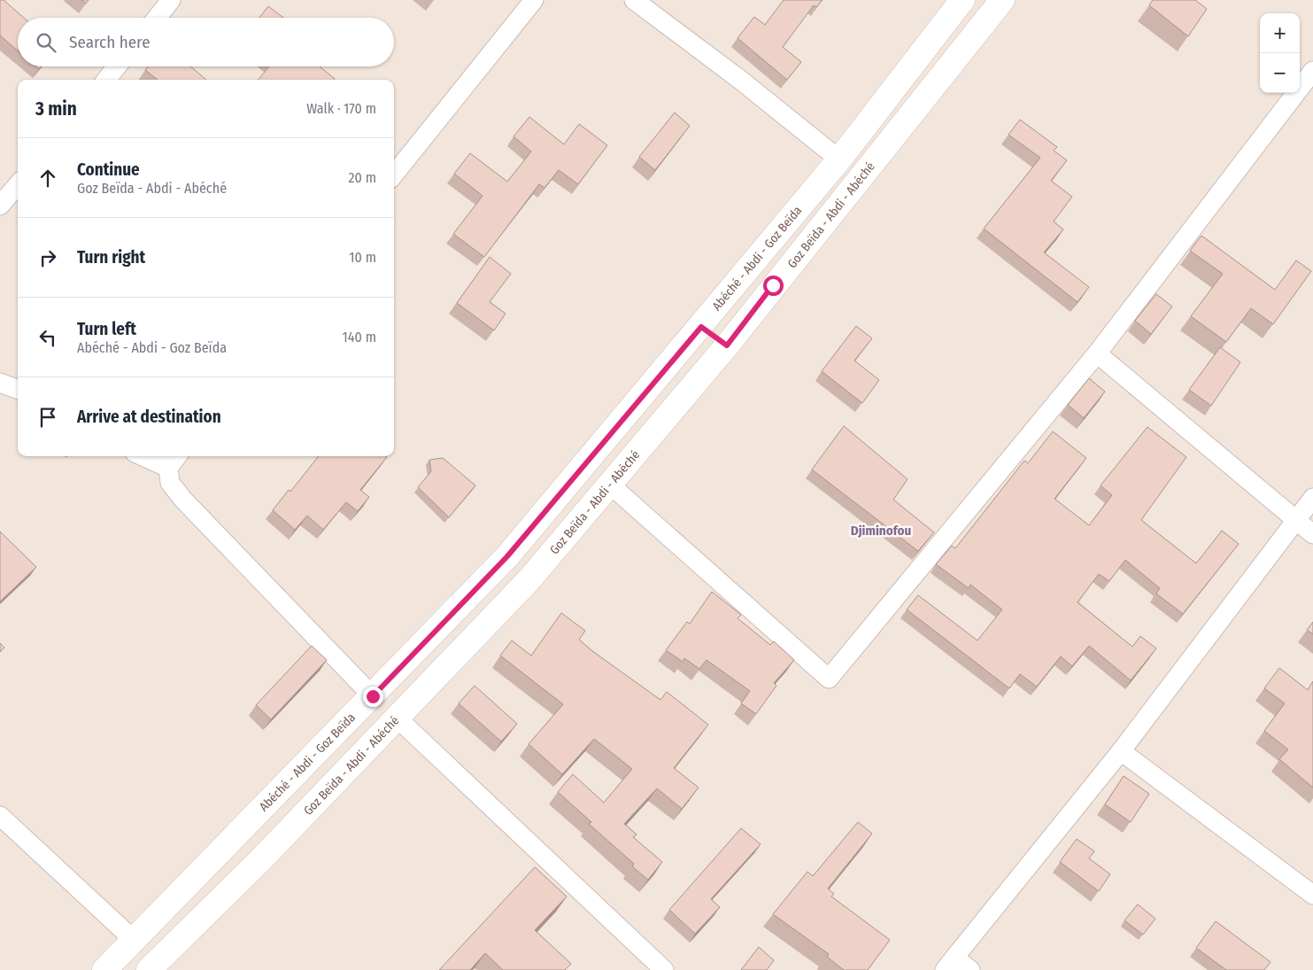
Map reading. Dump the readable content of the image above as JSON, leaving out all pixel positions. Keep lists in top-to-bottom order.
{
  "streets": {
    "main road": ["Goz Beïda - Abdi - Abéché", "Abéché - Abdi - Goz Beïda"]
  },
  "districts": ["Djiminofou"],
  "page": {
    "map_buttons": ["+", "−"],
    "search": "Search here",
    "heading": ["3 min", "Walk · 170 m"],
    "list": [
      ["Continue", "Goz Beïda - Abdi - Abéché", "20 m"],
      ["Turn right", "10 m"],
      ["Turn left", "Abéché - Abdi - Goz Beïda", "140 m"],
      "Arrive at destination"
    ]
  }
}
